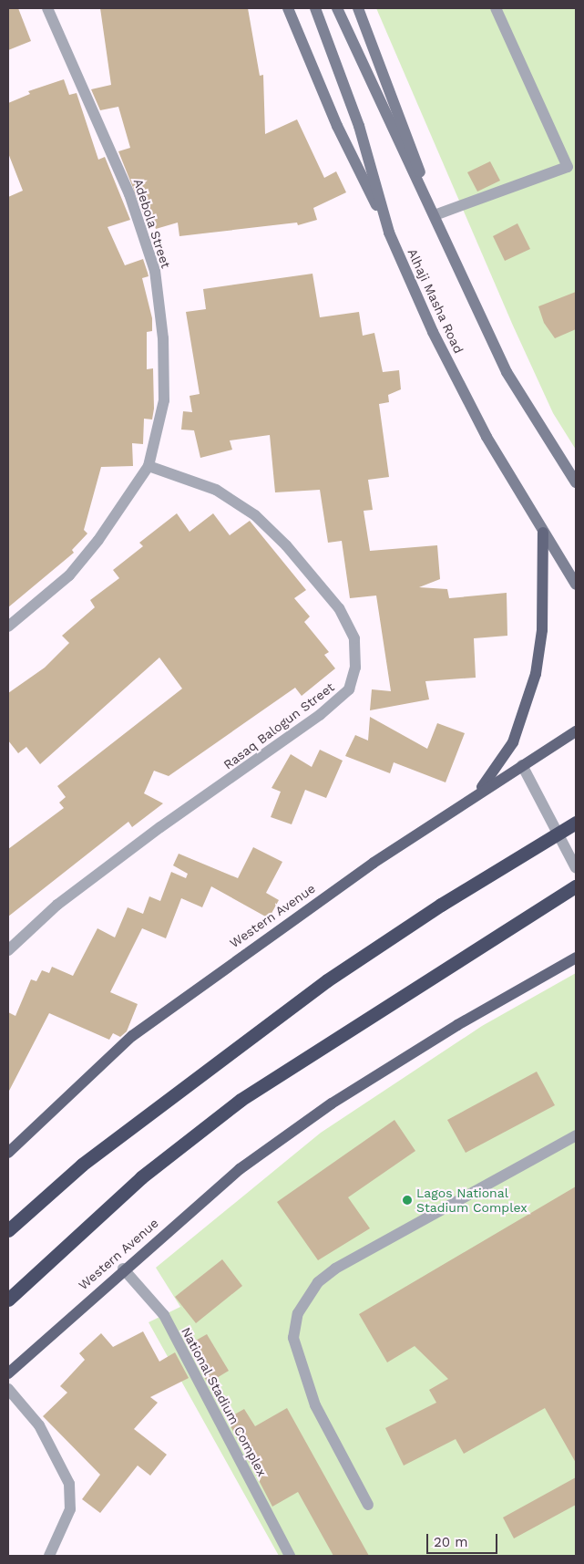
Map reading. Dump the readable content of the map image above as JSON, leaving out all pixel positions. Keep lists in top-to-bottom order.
{
  "streets": {
    "main road": ["Western Avenue"],
    "street": [
      "Adebola Street",
      "Alhaji Masha Road",
      "Rasaq Balogun Street",
      "National Stadium Complex"
    ]
  },
  "crossings": [
    ["Adebola Street", "Rasaq Balogun Street"],
    ["Western Avenue", "National Stadium Complex"]
  ],
  "places": ["Lagos National Stadium Complex"],
  "scale_bar": "20 m"
}
